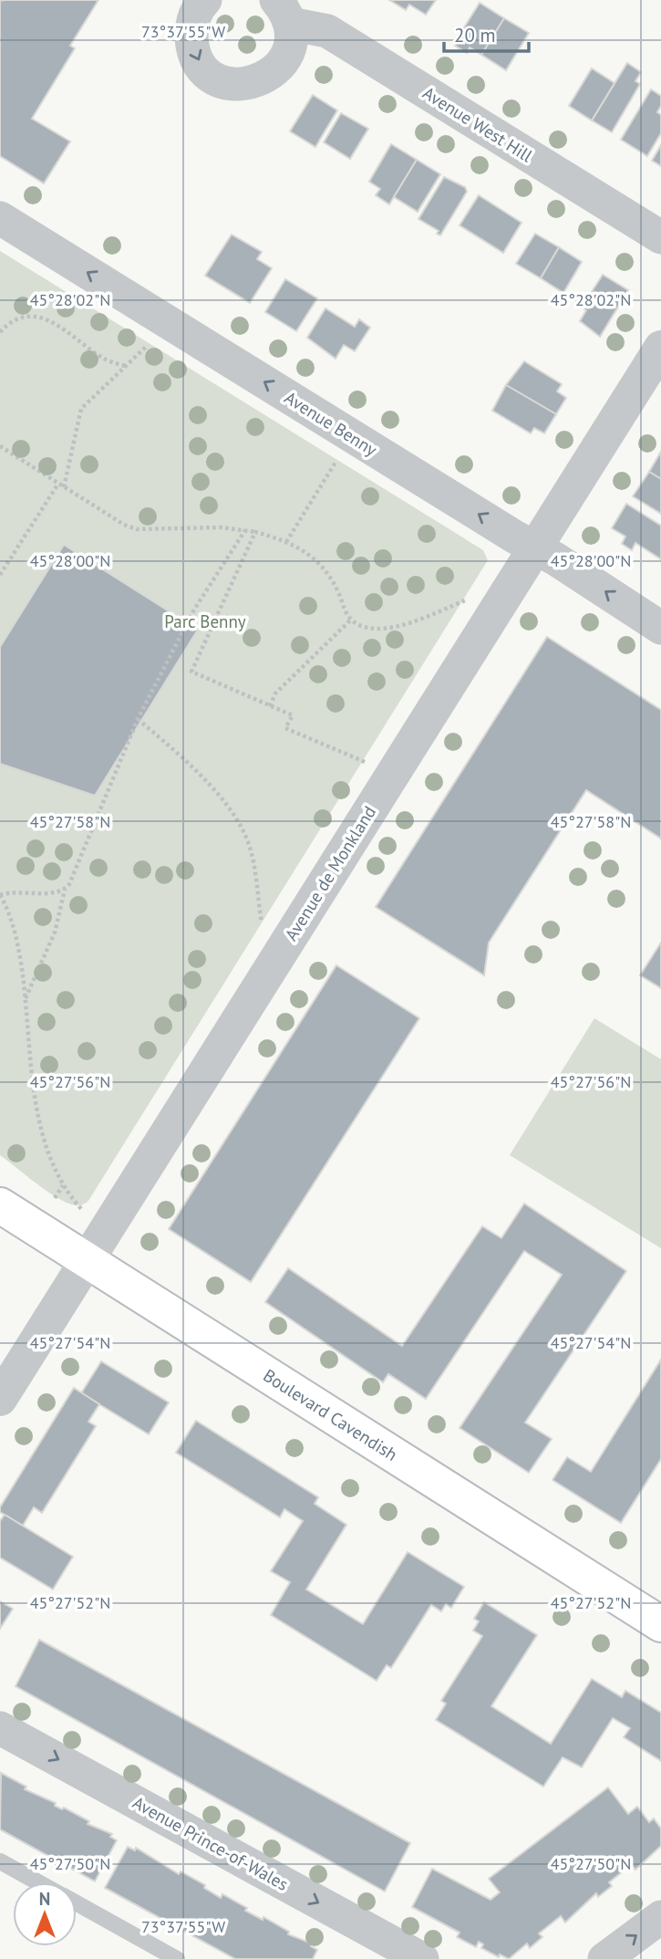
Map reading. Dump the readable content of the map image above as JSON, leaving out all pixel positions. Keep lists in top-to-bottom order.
{
  "streets": {
    "main road": ["Boulevard Cavendish"],
    "street": [
      "Avenue West Hill",
      "Avenue Benny",
      "Avenue de Monkland",
      "Avenue Prince-of-Wales"
    ]
  },
  "crossings": [
    ["Avenue Benny", "Avenue de Monkland"],
    ["Avenue de Monkland", "Boulevard Cavendish"]
  ],
  "one_way": ["Avenue Benny", "Avenue Prince-of-Wales"],
  "parks": ["Parc Benny"],
  "scale_bar": "20 m",
  "north": "top",
  "coordinates": [
    "73°37'55\"W",
    "45°28'02\"N",
    "45°28'00\"N",
    "45°27'58\"N",
    "45°27'56\"N",
    "45°27'54\"N",
    "45°27'52\"N",
    "45°27'50\"N"
  ]
}
